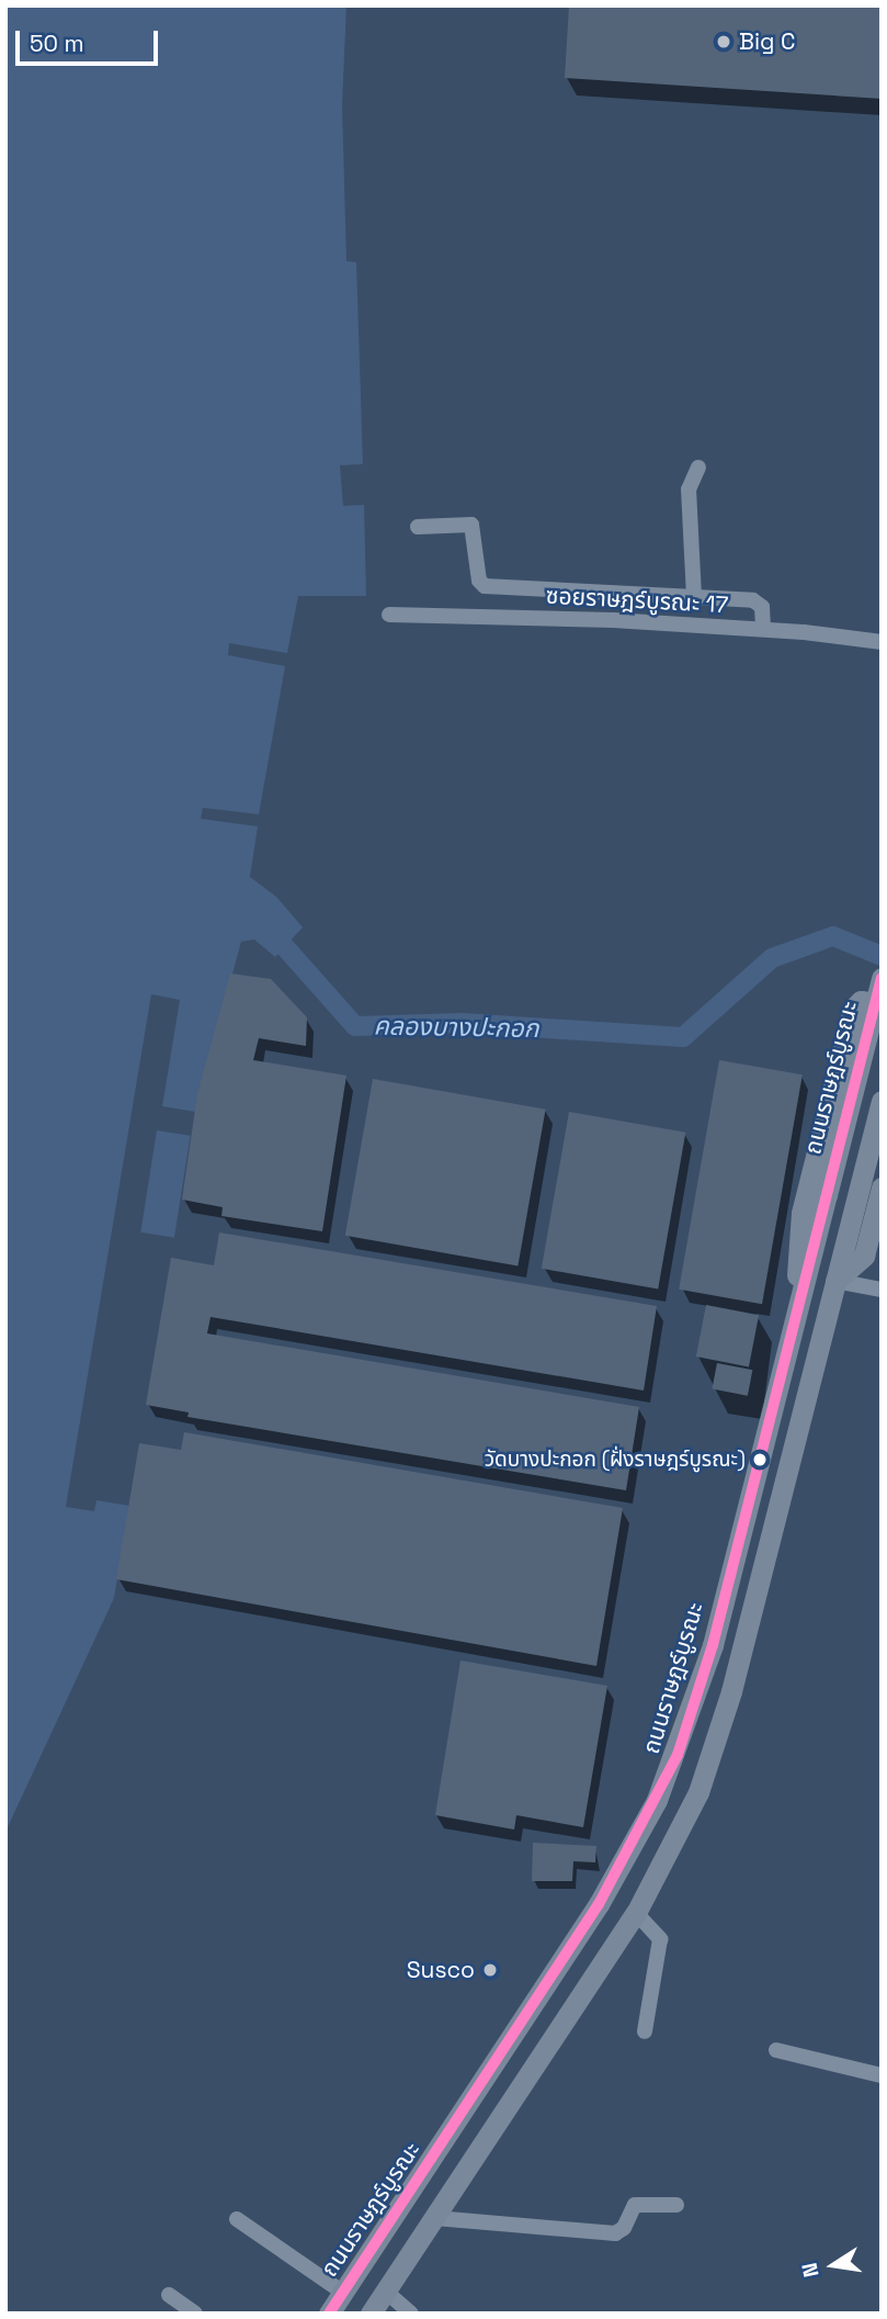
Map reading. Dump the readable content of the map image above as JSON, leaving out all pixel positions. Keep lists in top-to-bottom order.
{
  "streets": {
    "main road": ["ถนนราษฎร์บูรณะ"],
    "street": ["ซอยราษฎร์บูรณะ 17"]
  },
  "water": ["คลองบางปะกอก"],
  "places": ["Big C", "วัดบางปะกอก (ฝั่งราษฎร์บูรณะ)", "Susco"],
  "scale_bar": "50 m",
  "north": "left"
}
